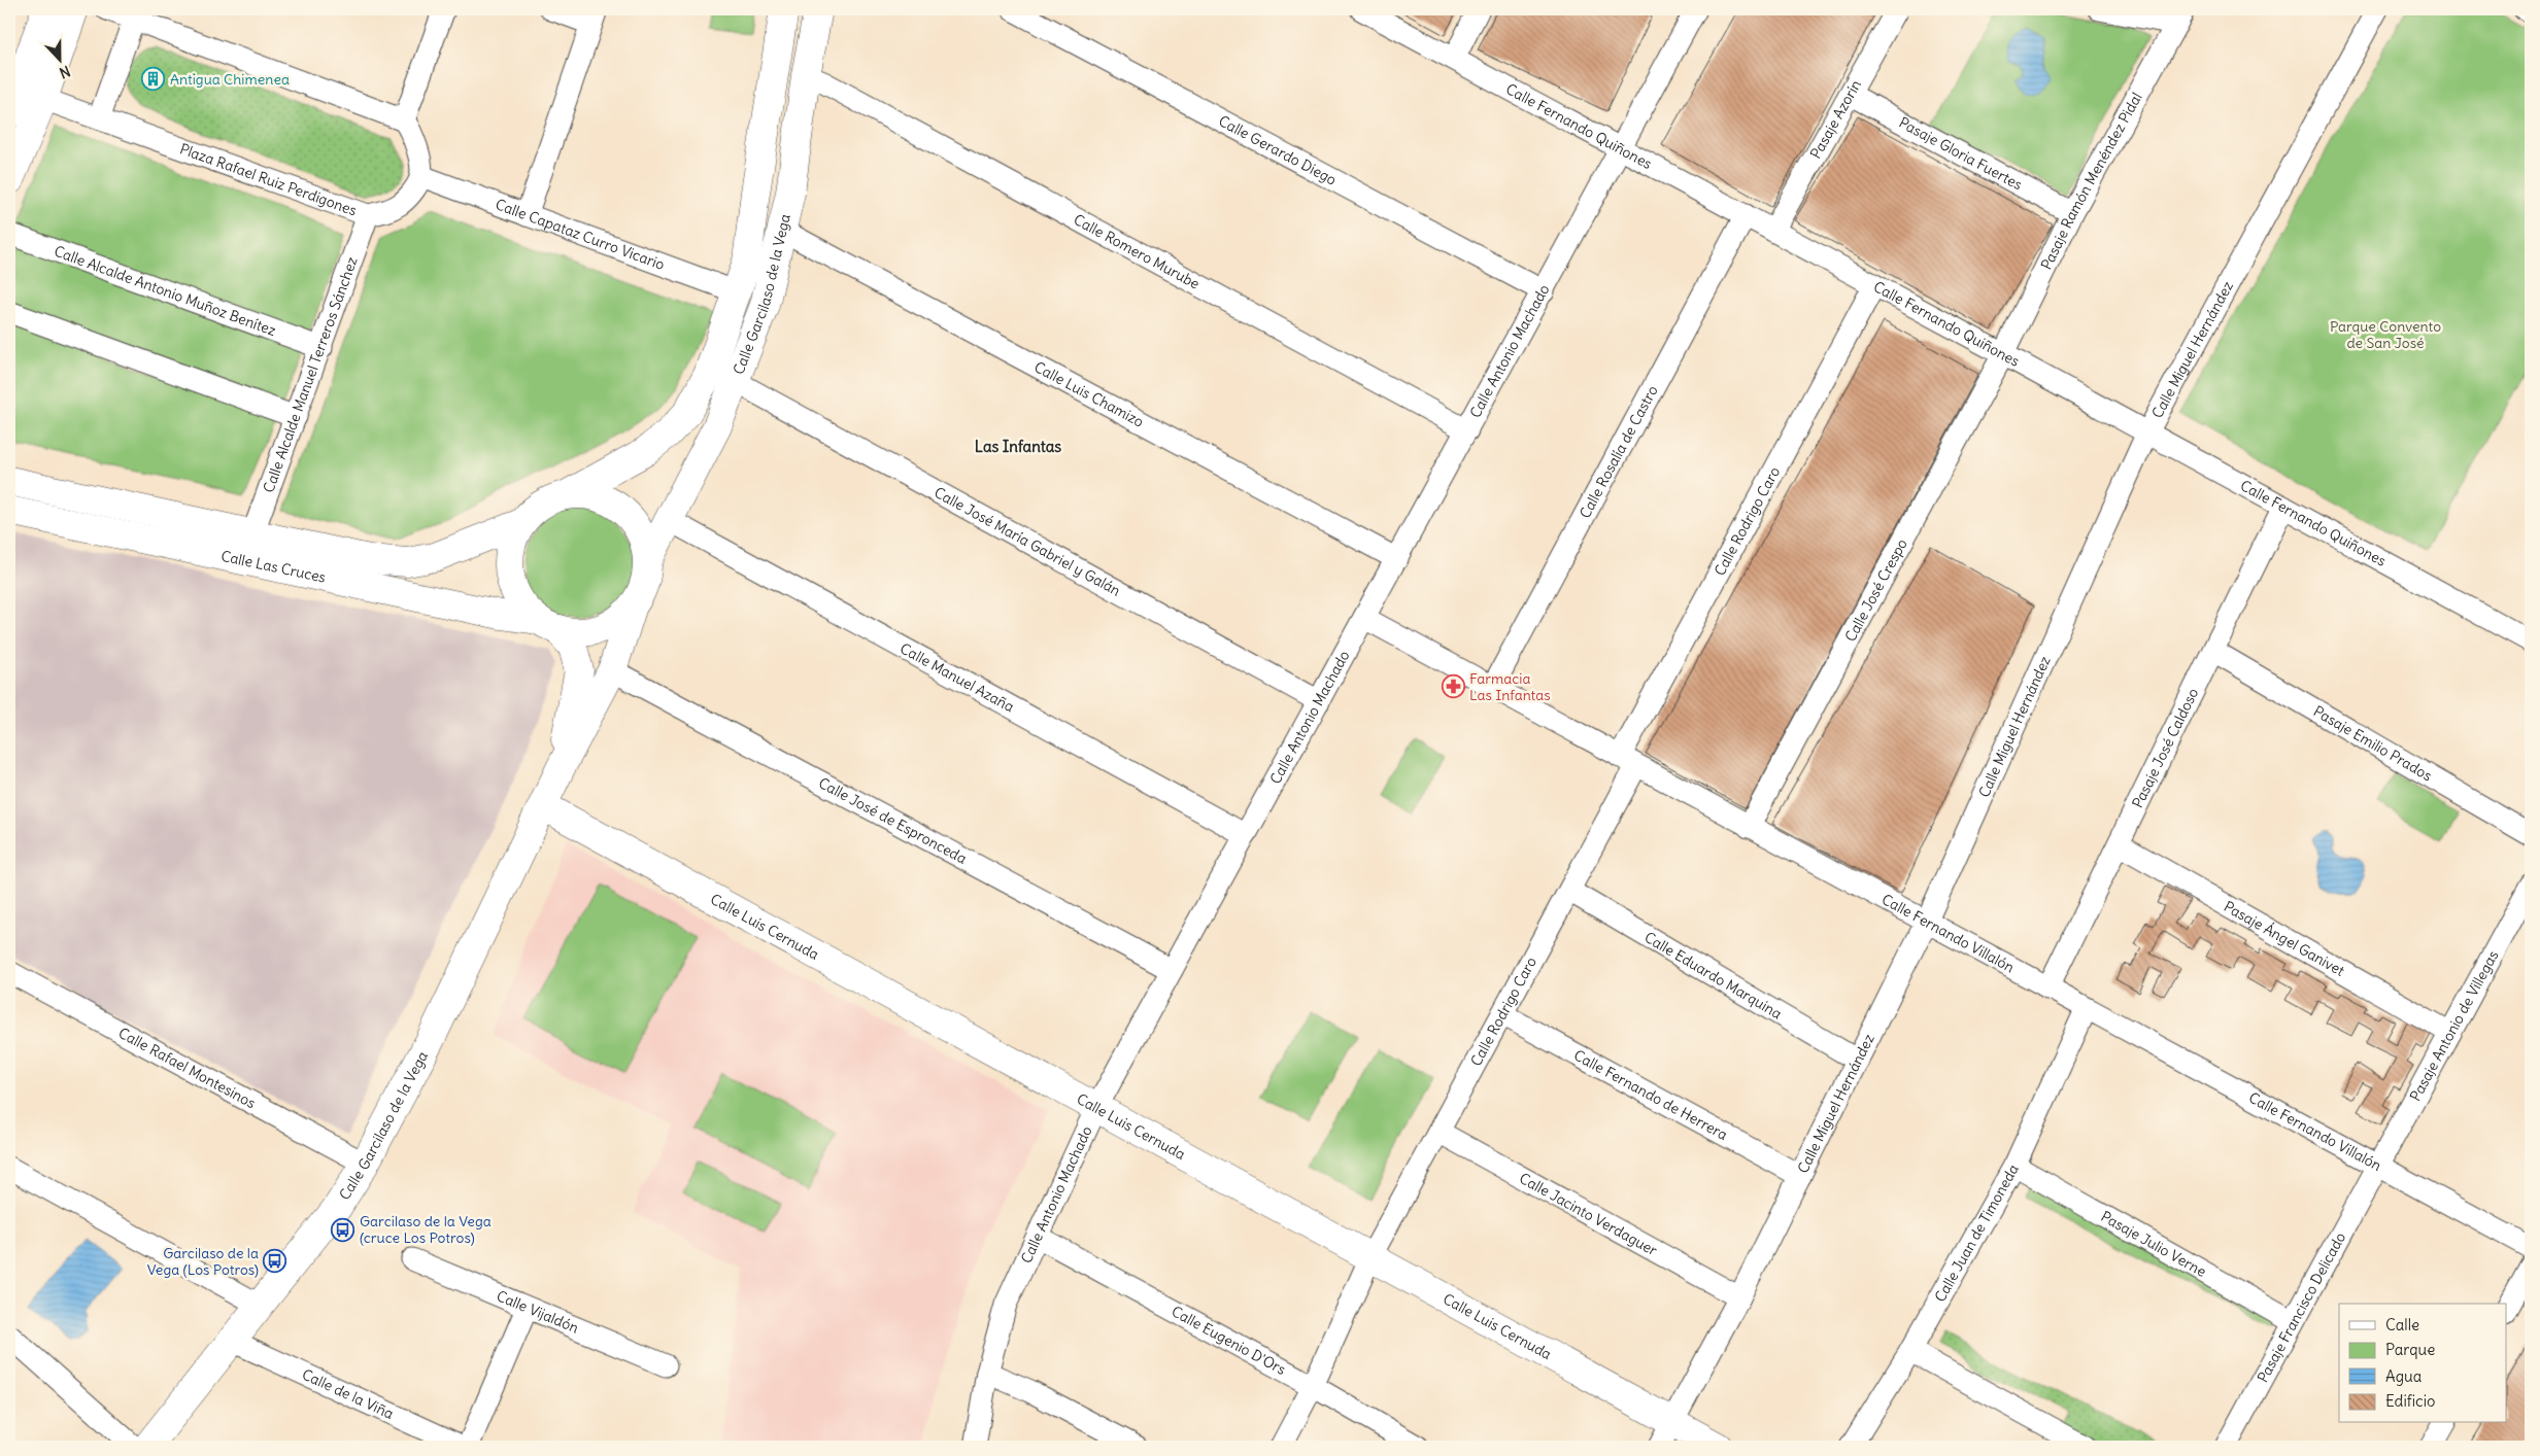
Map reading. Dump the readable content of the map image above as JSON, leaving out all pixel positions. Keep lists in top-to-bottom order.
{
  "streets": {
    "main road": ["Calle Garcilaso de la Vega", "Calle Las Cruces", "Calle Luis Cernuda"],
    "street": [
      "Pasaje Azorín",
      "Calle Fernando Quiñones",
      "Calle Gerardo Diego",
      "Pasaje Gloria Fuertes",
      "Plaza Rafael Ruiz Perdigones",
      "Pasaje Ramón Menéndez Pidal",
      "Calle Capataz Curro Vicario",
      "Calle Romero Murube",
      "Calle Alcalde Antonio Muñoz Benítez",
      "Calle Miguel Hernández",
      "Calle Antonio Machado",
      "Calle Alcalde Manuel Terreros Sánchez",
      "Calle Luis Chamizo",
      "Calle Rosalía de Castro",
      "Calle Rodrigo Caro",
      "Calle José María Gabriel y Galán",
      "Calle José Crespo",
      "Calle Manuel Azaña",
      "Pasaje Emilio Prados",
      "Pasaje José Caldoso",
      "Calle José de Espronceda",
      "Calle Fernando Villalón",
      "Pasaje Ángel Ganivet",
      "Calle Eduardo Marquina",
      "Pasaje Antonio de Villegas",
      "Calle Rafael Montesinos",
      "Calle Fernando de Herrera",
      "Calle Jacinto Verdaguer",
      "Calle Juan de Timoneda",
      "Pasaje Julio Verne",
      "Pasaje Francisco Delicado",
      "Calle Vijaldón",
      "Calle Eugenio D'Ors",
      "Calle de la Viña"
    ]
  },
  "crossings": [
    ["Pasaje Azorín", "Calle Fernando Quiñones"],
    ["Pasaje Azorín", "Pasaje Gloria Fuertes"],
    ["Calle Fernando Quiñones", "Pasaje Ramón Menéndez Pidal"],
    ["Calle Fernando Quiñones", "Calle Miguel Hernández"],
    ["Calle Fernando Quiñones", "Calle Antonio Machado"],
    ["Calle Fernando Quiñones", "Calle Rosalía de Castro"],
    ["Calle Fernando Quiñones", "Calle Rodrigo Caro"],
    ["Calle Fernando Quiñones", "Calle José Crespo"],
    ["Calle Fernando Quiñones", "Pasaje José Caldoso"],
    ["Calle Gerardo Diego", "Calle Antonio Machado"],
    ["Pasaje Gloria Fuertes", "Pasaje Ramón Menéndez Pidal"],
    ["Plaza Rafael Ruiz Perdigones", "Calle Capataz Curro Vicario"],
    ["Plaza Rafael Ruiz Perdigones", "Calle Alcalde Manuel Terreros Sánchez"],
    ["Pasaje Ramón Menéndez Pidal", "Calle José Crespo"],
    ["Calle Capataz Curro Vicario", "Calle Garcilaso de la Vega"],
    ["Calle Romero Murube", "Calle Garcilaso de la Vega"],
    ["Calle Romero Murube", "Calle Antonio Machado"],
    ["Calle Alcalde Antonio Muñoz Benítez", "Calle Alcalde Manuel Terreros Sánchez"],
    ["Calle Garcilaso de la Vega", "Calle Luis Chamizo"],
    ["Calle Garcilaso de la Vega", "Calle José María Gabriel y Galán"],
    ["Calle Garcilaso de la Vega", "Calle Las Cruces"],
    ["Calle Garcilaso de la Vega", "Calle Manuel Azaña"],
    ["Calle Garcilaso de la Vega", "Calle José de Espronceda"],
    ["Calle Garcilaso de la Vega", "Calle Luis Cernuda"],
    ["Calle Garcilaso de la Vega", "Calle Rafael Montesinos"],
    ["Calle Garcilaso de la Vega", "Calle de la Viña"],
    ["Calle Miguel Hernández", "Calle Luis Cernuda"],
    ["Calle Miguel Hernández", "Calle Fernando Villalón"],
    ["Calle Miguel Hernández", "Calle Eduardo Marquina"],
    ["Calle Miguel Hernández", "Calle Fernando de Herrera"],
    ["Calle Miguel Hernández", "Calle Jacinto Verdaguer"],
    ["Calle Antonio Machado", "Calle Luis Chamizo"],
    ["Calle Antonio Machado", "Calle José María Gabriel y Galán"],
    ["Calle Antonio Machado", "Calle Manuel Azaña"],
    ["Calle Antonio Machado", "Calle José de Espronceda"],
    ["Calle Antonio Machado", "Calle Luis Cernuda"],
    ["Calle Antonio Machado", "Calle Fernando Villalón"],
    ["Calle Antonio Machado", "Calle Eugenio D'Ors"],
    ["Calle Alcalde Manuel Terreros Sánchez", "Calle Las Cruces"],
    ["Calle Rosalía de Castro", "Calle Fernando Villalón"],
    ["Calle Rodrigo Caro", "Calle Luis Cernuda"],
    ["Calle Rodrigo Caro", "Calle Fernando Villalón"],
    ["Calle Rodrigo Caro", "Calle Eduardo Marquina"],
    ["Calle Rodrigo Caro", "Calle Fernando de Herrera"],
    ["Calle Rodrigo Caro", "Calle Jacinto Verdaguer"],
    ["Calle Rodrigo Caro", "Calle Eugenio D'Ors"],
    ["Calle José Crespo", "Calle Fernando Villalón"],
    ["Pasaje Emilio Prados", "Pasaje José Caldoso"],
    ["Pasaje José Caldoso", "Calle Fernando Villalón"],
    ["Pasaje José Caldoso", "Pasaje Ángel Ganivet"],
    ["Calle Fernando Villalón", "Pasaje Antonio de Villegas"],
    ["Calle Fernando Villalón", "Calle Juan de Timoneda"],
    ["Calle Fernando Villalón", "Pasaje Francisco Delicado"],
    ["Pasaje Ángel Ganivet", "Pasaje Antonio de Villegas"],
    ["Pasaje Antonio de Villegas", "Pasaje Francisco Delicado"],
    ["Calle Juan de Timoneda", "Pasaje Julio Verne"],
    ["Pasaje Julio Verne", "Pasaje Francisco Delicado"]
  ],
  "districts": ["Las Infantas"],
  "parks": ["Parque Convento de San José"],
  "places": {
    "building": ["Antigua Chimenea"],
    "pharmacy": ["Farmacia Las Infantas"],
    "bus stop": ["Garcilaso de la Vega (cruce Los Potros)", "Garcilaso de la Vega (Los Potros)"]
  },
  "legend": [
    "Calle",
    "Parque",
    "Agua",
    "Edificio"
  ],
  "north": "bottom"
}
